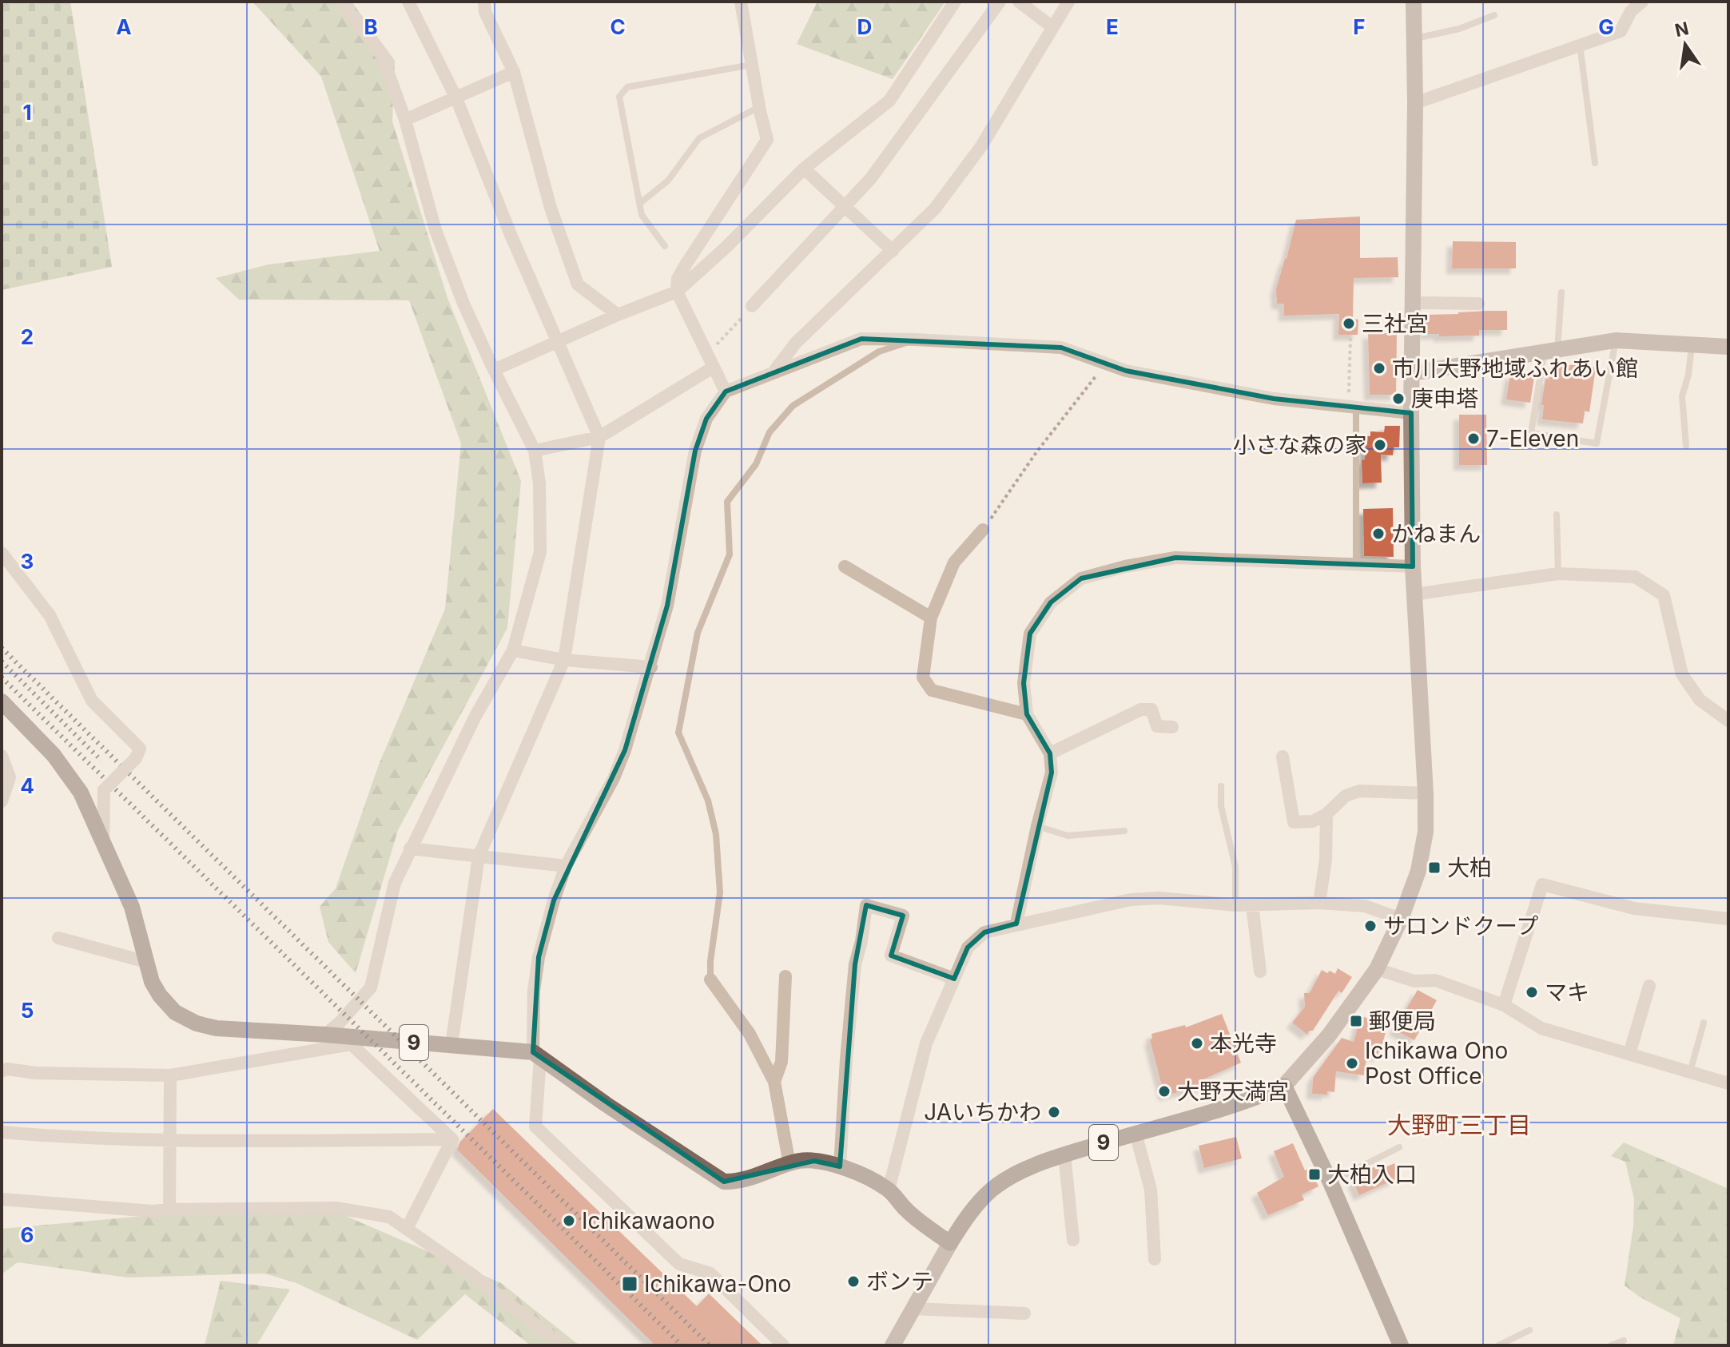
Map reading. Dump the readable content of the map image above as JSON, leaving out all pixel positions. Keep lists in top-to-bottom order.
{
  "streets": {
    "main road": ["9"]
  },
  "districts": ["大野町三丁目"],
  "places": {
    "other": [
      "三社宮",
      "市川大野地域ふれあい館",
      "庚申塔",
      "7-Eleven",
      "小さな森の家",
      "かねまん",
      "サロンドクープ",
      "マキ",
      "本光寺",
      "Ichikawa Ono Post Office",
      "大野天満宮",
      "JAいちかわ",
      "Ichikawaono",
      "ボンテ"
    ],
    "transit": [
      "大柏",
      "郵便局",
      "大柏入口",
      "Ichikawa-Ono"
    ]
  },
  "north": "top",
  "grid": {
    "columns": [
      "A",
      "B",
      "C",
      "D",
      "E",
      "F",
      "G"
    ],
    "rows": [
      "1",
      "2",
      "3",
      "4",
      "5",
      "6"
    ]
  }
}
